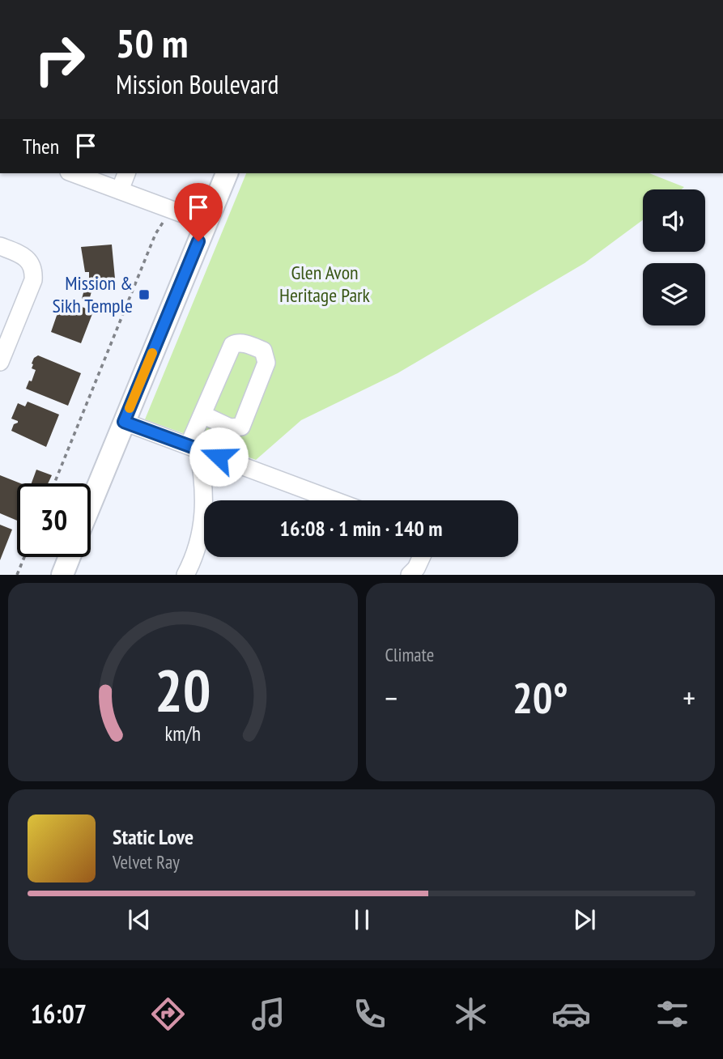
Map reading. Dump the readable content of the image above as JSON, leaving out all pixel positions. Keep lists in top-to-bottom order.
{
  "parks": ["Glen Avon Heritage Park"],
  "places": {
    "transit": ["Mission & Sikh Temple"]
  },
  "page": {
    "turn": ["50 m", "Mission Boulevard"],
    "then": "Then",
    "limit": "30",
    "trip": "16:08 · 1 min · 140 m",
    "tile": "Climate",
    "heat": ["−", "20°", "+"],
    "song": ["Static Love", "Velvet Ray"],
    "tabs": "16:07",
    "gauge": ["20", "km/h"]
  }
}
